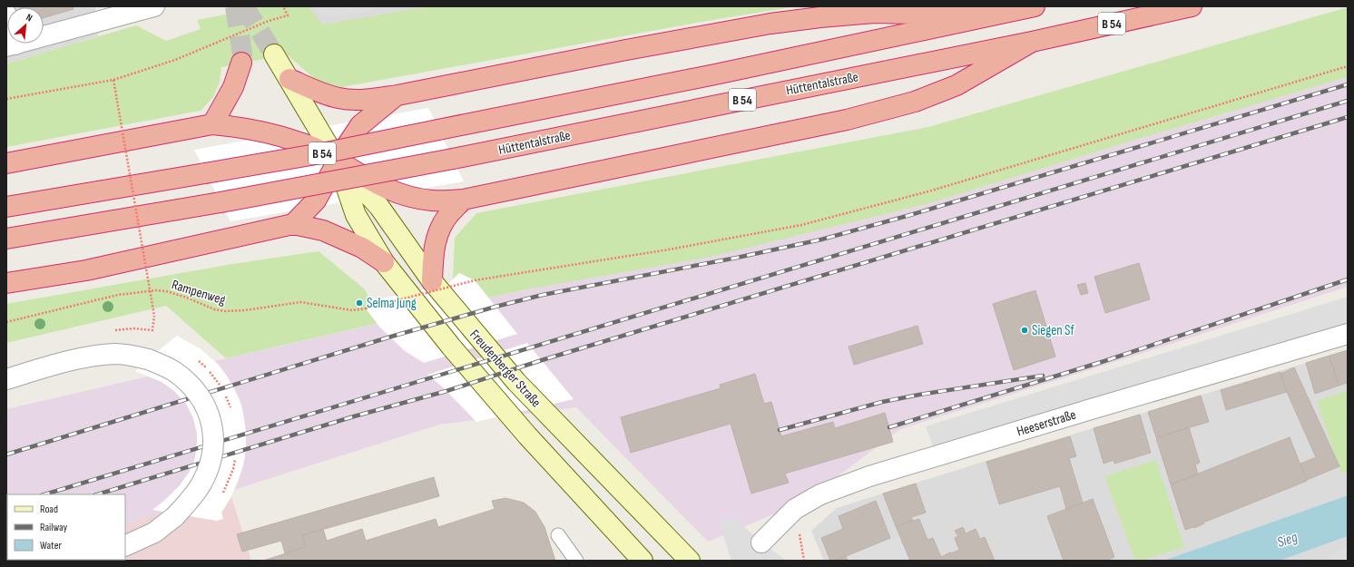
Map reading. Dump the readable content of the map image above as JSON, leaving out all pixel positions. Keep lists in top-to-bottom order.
{
  "streets": {
    "highway": ["B 54", "Hüttentalstraße"],
    "main road": ["Freudenberger Straße"],
    "street": ["Heeserstraße"],
    "path": ["Rampenweg"]
  },
  "water": ["Sieg"],
  "places": ["Selma Jung", "Siegen Sf"],
  "legend": ["Road", "Railway", "Water"],
  "north": "top right"
}
